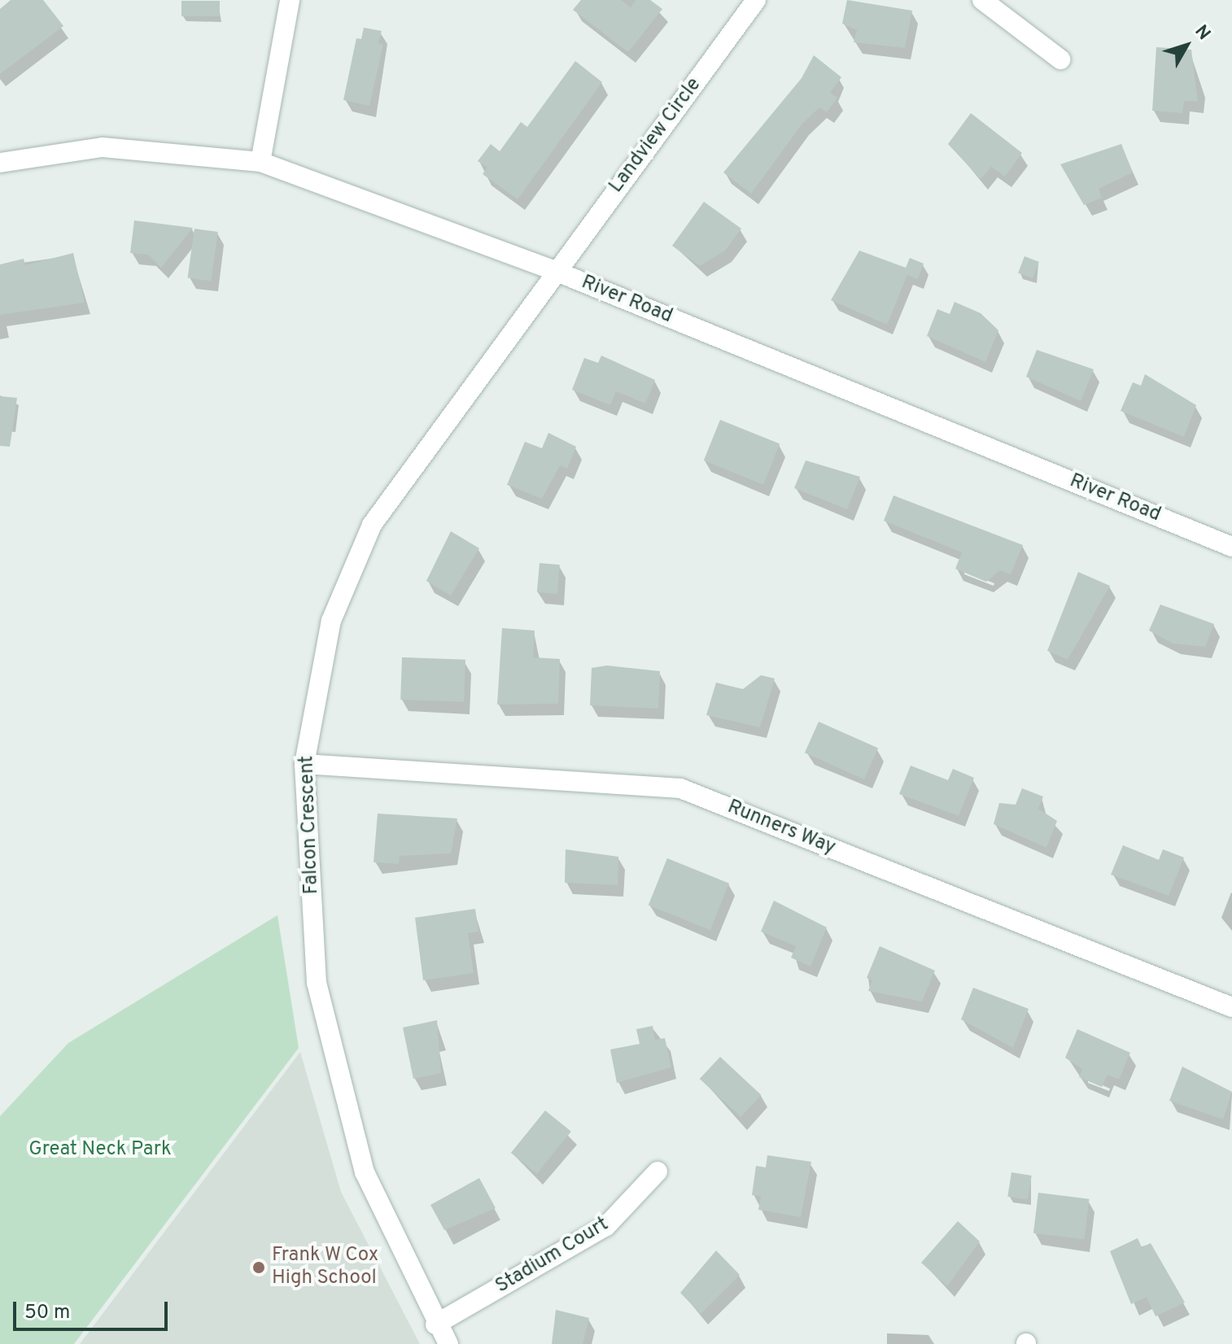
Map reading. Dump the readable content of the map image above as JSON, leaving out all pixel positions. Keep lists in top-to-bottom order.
{
  "streets": {
    "street": [
      "Landview Circle",
      "River Road",
      "Falcon Crescent",
      "Runners Way",
      "Stadium Court"
    ]
  },
  "crossings": [
    ["Landview Circle", "River Road"],
    ["Landview Circle", "Falcon Crescent"],
    ["River Road", "Falcon Crescent"],
    ["Falcon Crescent", "Runners Way"],
    ["Falcon Crescent", "Stadium Court"]
  ],
  "parks": ["Great Neck Park"],
  "places": ["Frank W Cox High School"],
  "scale_bar": "50 m",
  "north": "top right"
}
